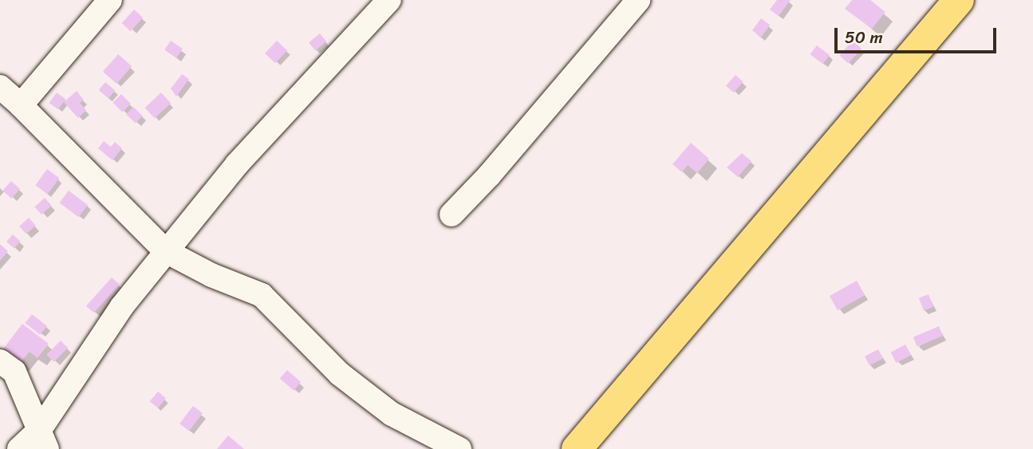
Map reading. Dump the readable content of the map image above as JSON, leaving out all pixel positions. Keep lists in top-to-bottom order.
{
  "scale_bar": "50 m"
}
